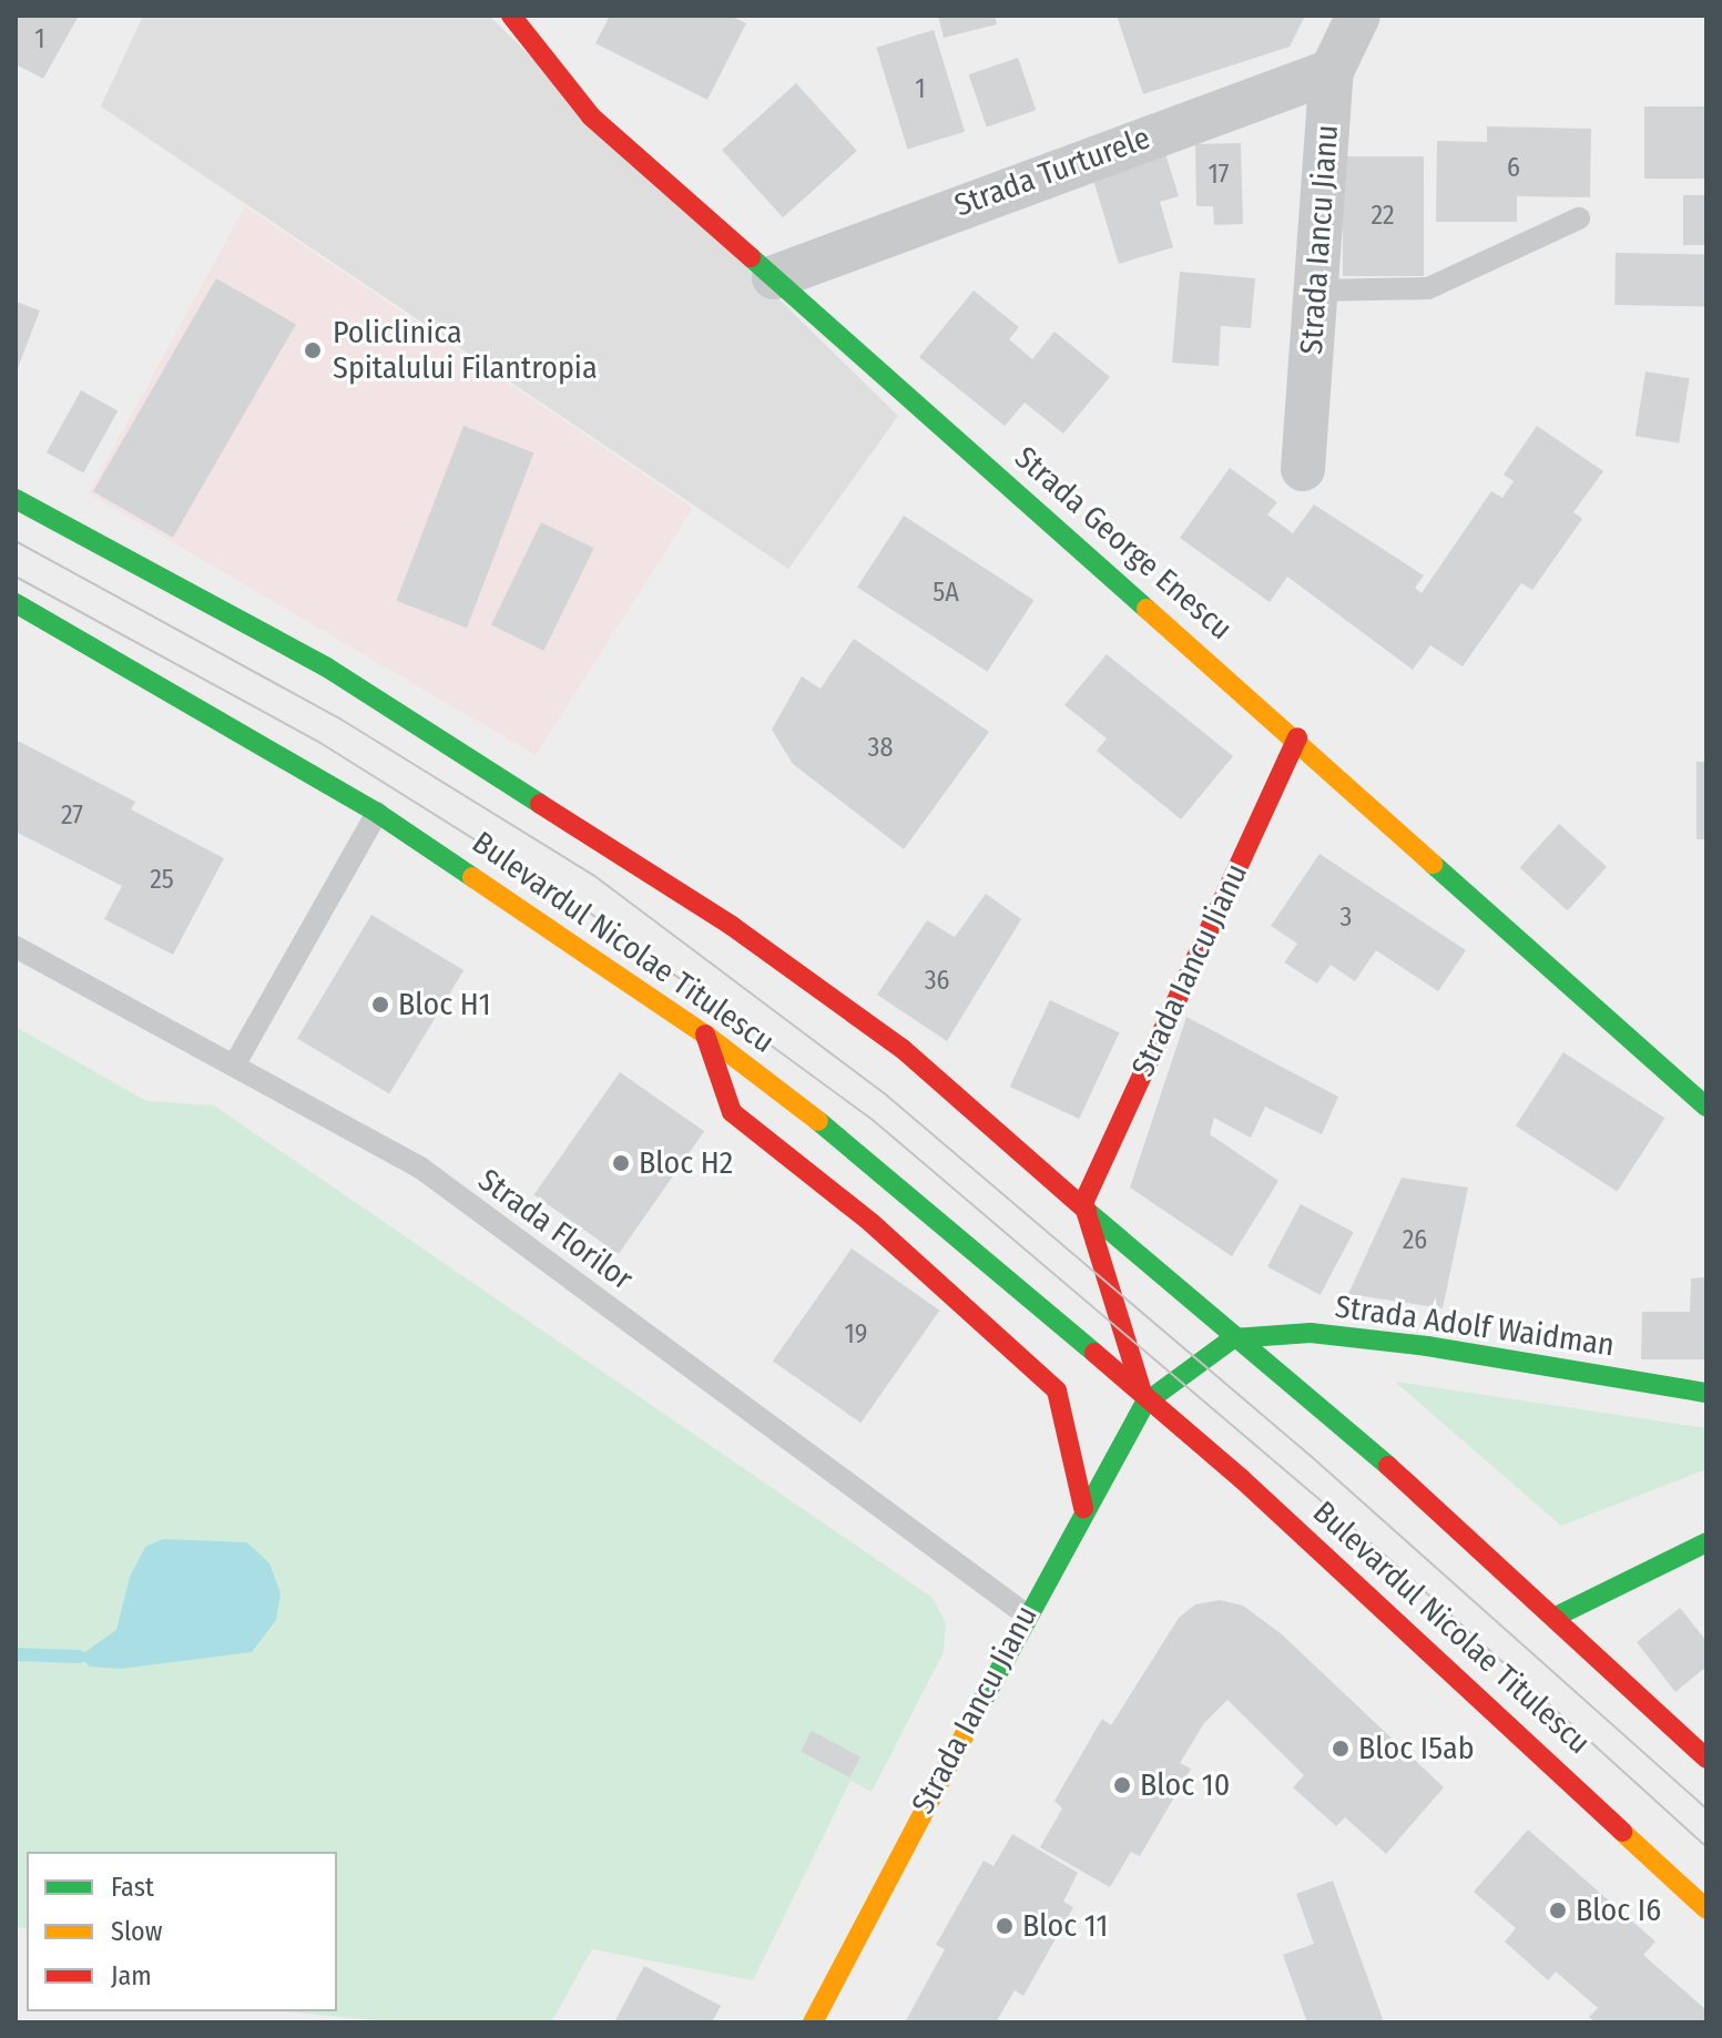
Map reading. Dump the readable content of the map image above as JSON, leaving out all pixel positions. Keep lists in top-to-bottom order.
{
  "streets": {
    "street": [
      "Strada Turturele",
      "Strada Iancu Jianu",
      "Strada George Enescu",
      "Bulevardul Nicolae Titulescu",
      "Strada Adolf Waidman"
    ],
    "lane": ["Strada Florilor"]
  },
  "crossings": [
    ["Strada Turturele", "Strada Iancu Jianu"],
    ["Strada Turturele", "Strada George Enescu"],
    ["Strada Iancu Jianu", "Strada George Enescu"],
    ["Strada Iancu Jianu", "Bulevardul Nicolae Titulescu"],
    ["Strada Iancu Jianu", "Strada Florilor"]
  ],
  "places": [
    "Policlinica Spitalului Filantropia",
    "Bloc H1",
    "Bloc H2",
    "Bloc I5ab",
    "Bloc 10",
    "Bloc I6",
    "Bloc 11"
  ],
  "house_numbers": [
    "1",
    "1",
    "6",
    "17",
    "22",
    "5A",
    "38",
    "27",
    "25",
    "3",
    "36",
    "26",
    "19"
  ],
  "legend": ["Fast", "Slow", "Jam"]
}
